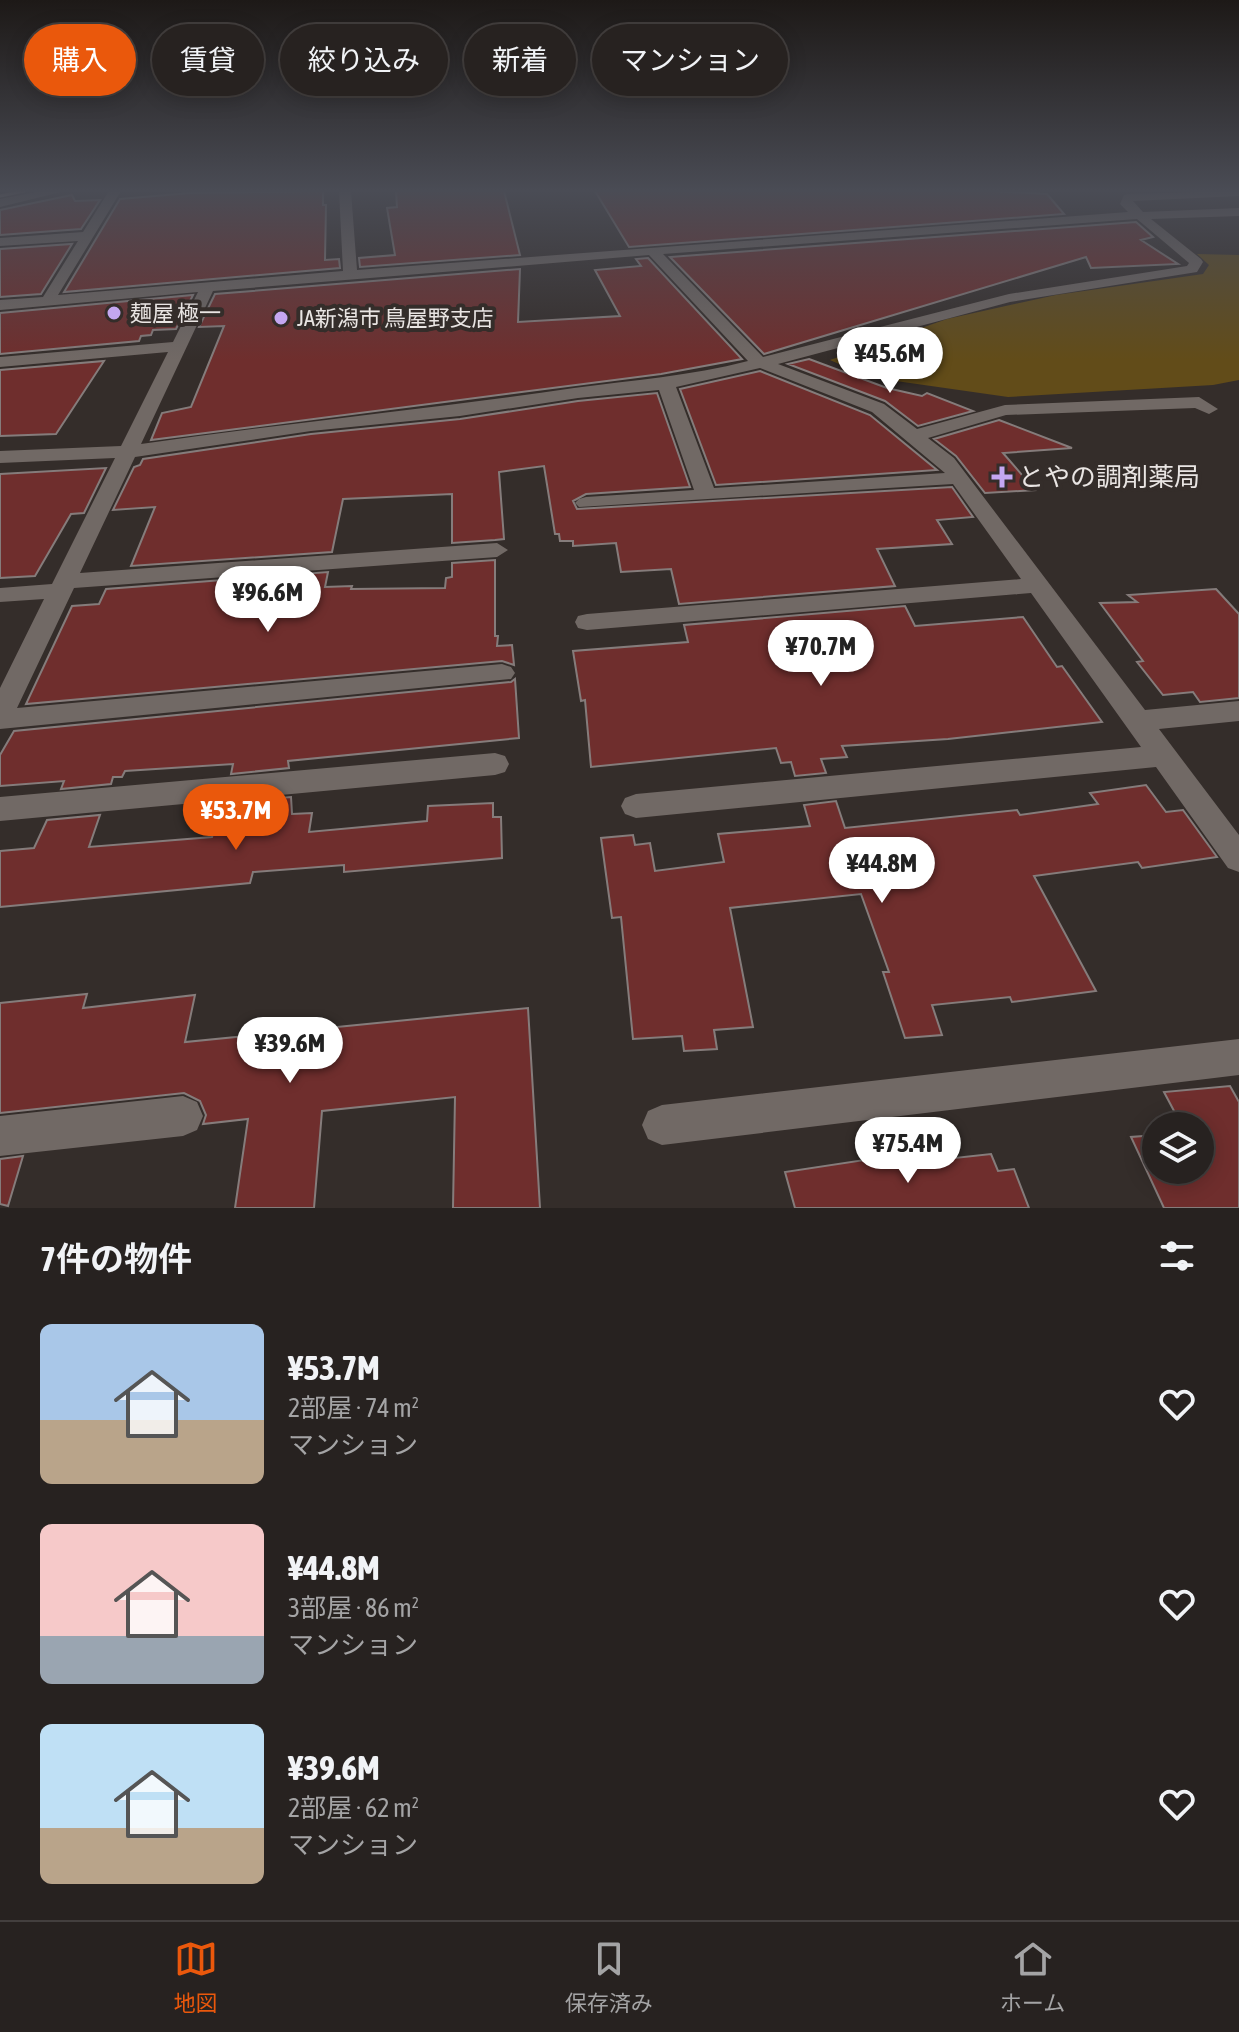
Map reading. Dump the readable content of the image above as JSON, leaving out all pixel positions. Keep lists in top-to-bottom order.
{
  "places": {
    "other": ["麺屋 極一", "JA新潟市 鳥屋野支店"],
    "health": ["とやの調剤薬局"]
  },
  "page": {
    "chip": [
      "購入",
      "賃貸",
      "絞り込み",
      "新着",
      "マンション"
    ],
    "price": [
      "¥45.6M",
      "¥96.6M",
      "¥70.7M",
      "¥53.7M",
      "¥44.8M",
      "¥39.6M",
      "¥75.4M"
    ],
    "heading": "7件の物件",
    "list": [
      {
        "name": "¥53.7M",
        "note": "2部屋 · 74 m² · マンション"
      },
      {
        "name": "¥44.8M",
        "note": "3部屋 · 86 m² · マンション"
      },
      {
        "name": "¥39.6M",
        "note": "2部屋 · 62 m² · マンション"
      }
    ],
    "tabs": ["地図", "保存済み", "ホーム"]
  }
}
